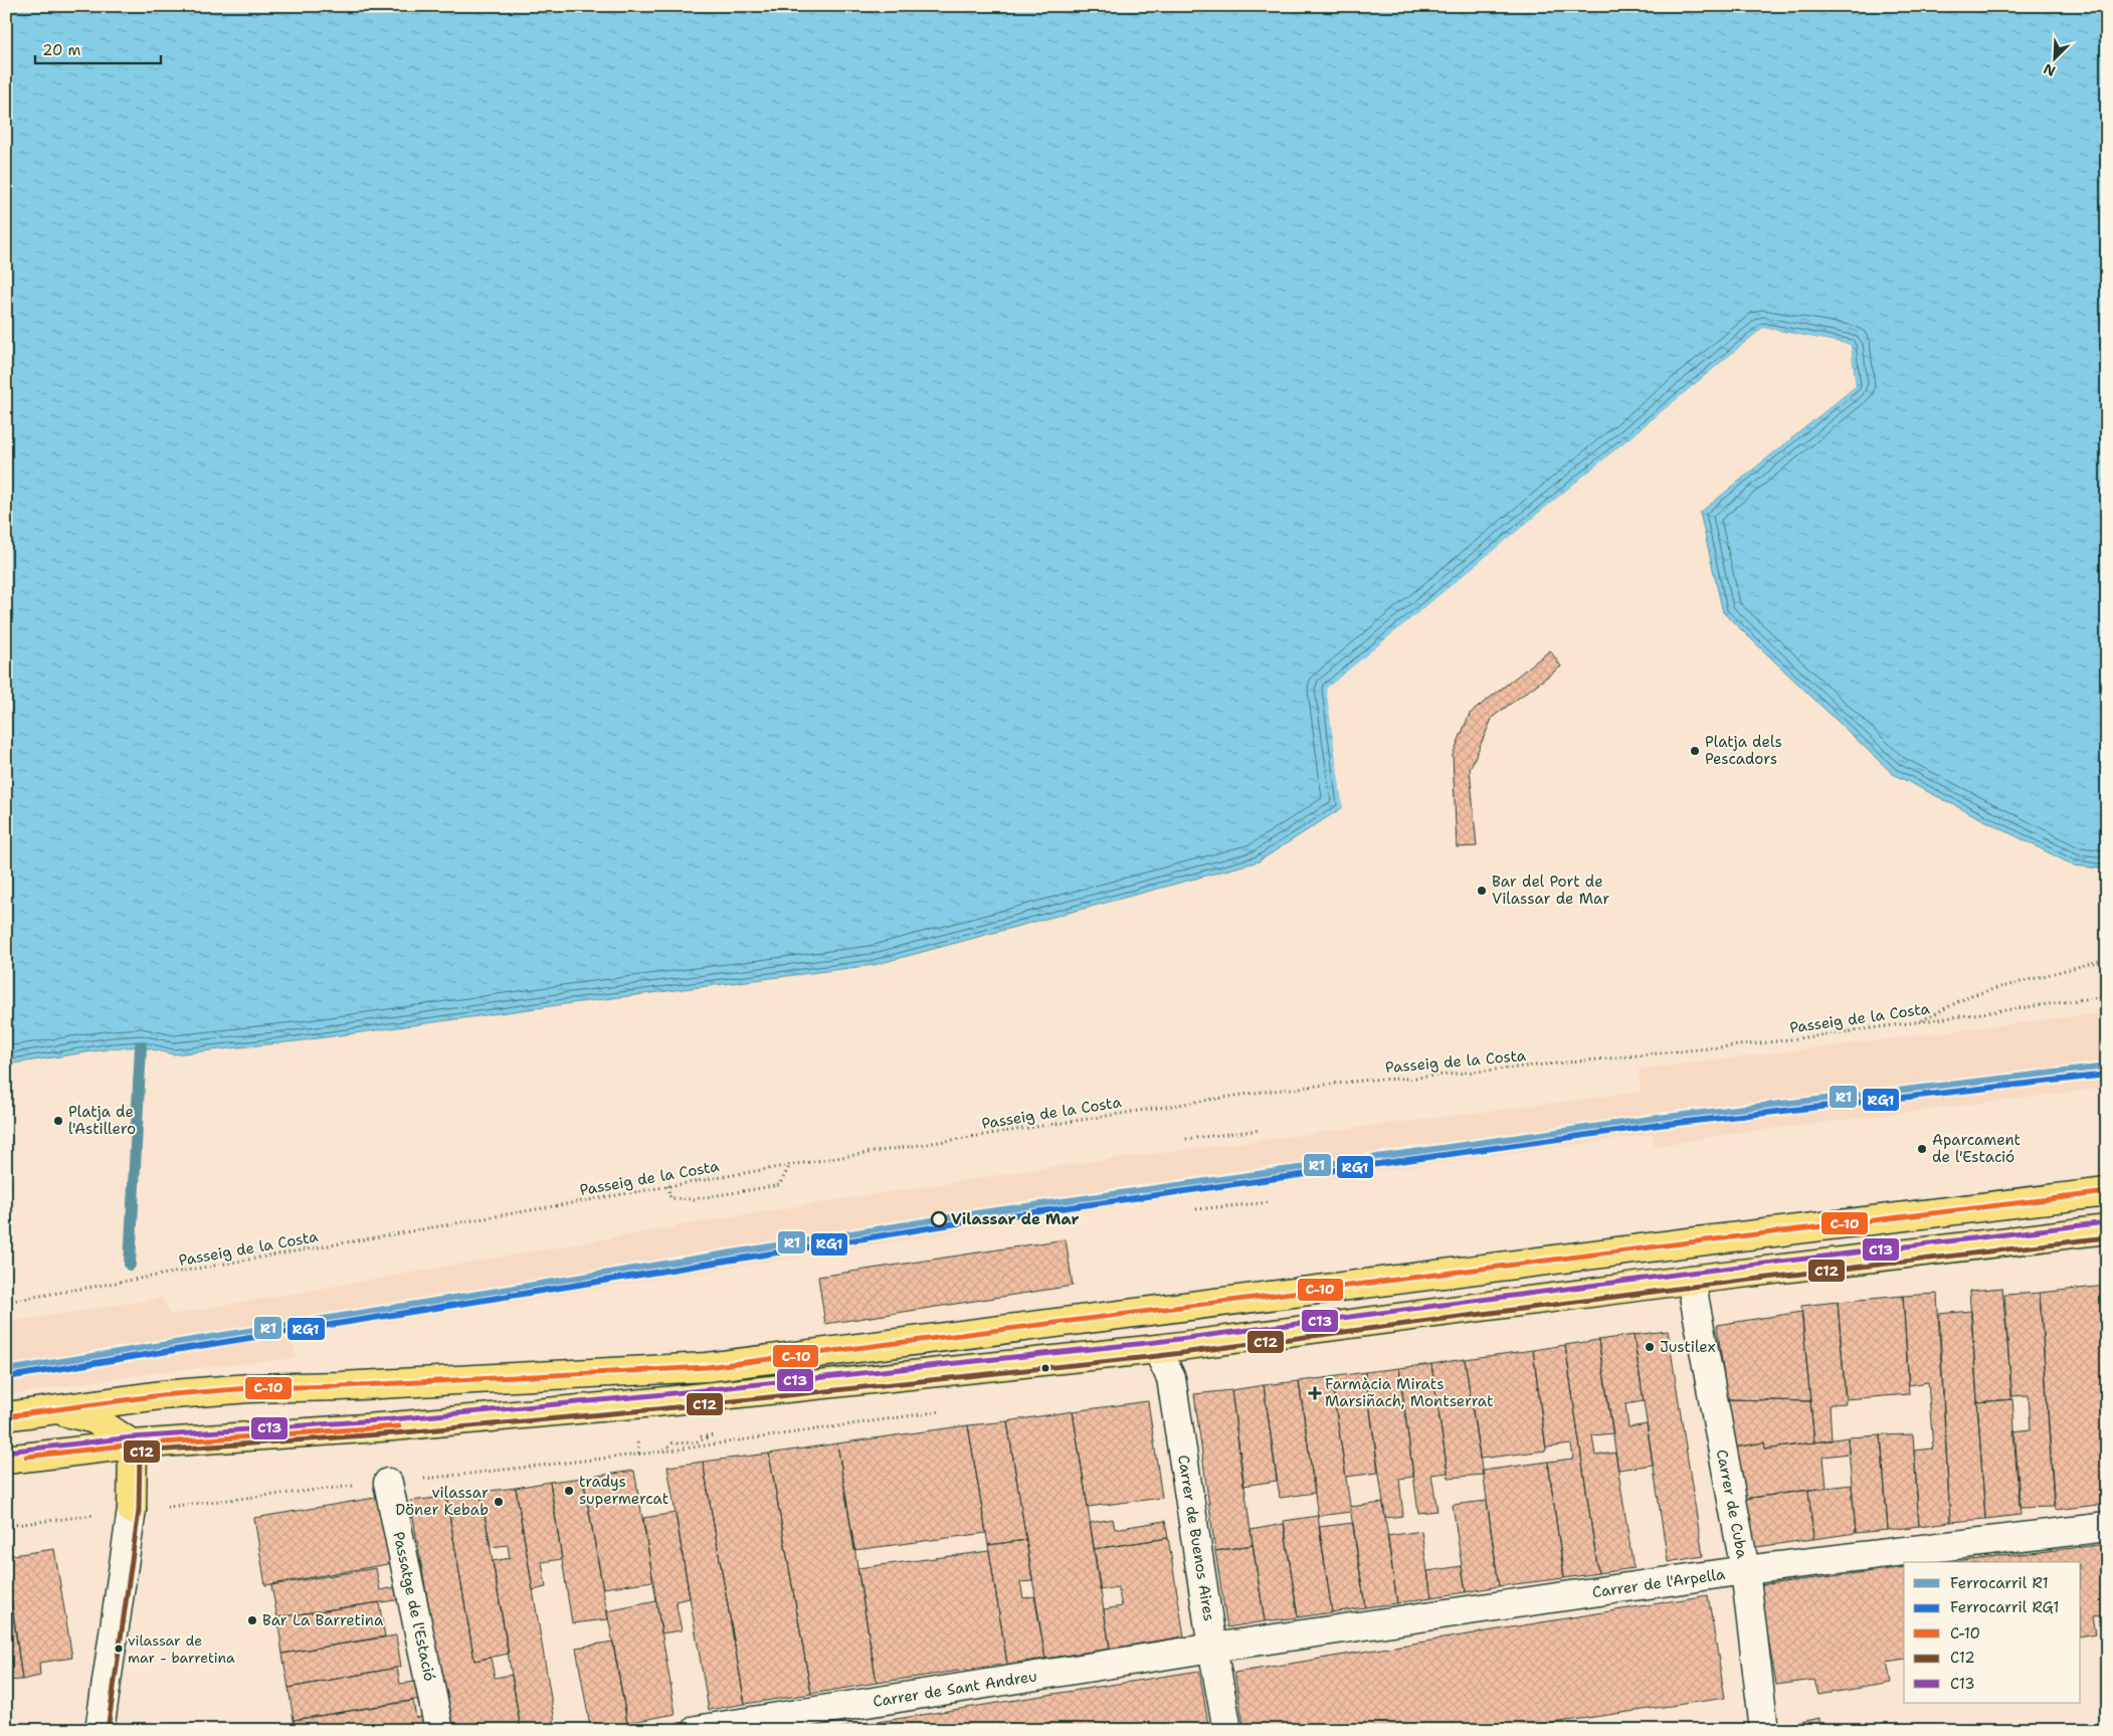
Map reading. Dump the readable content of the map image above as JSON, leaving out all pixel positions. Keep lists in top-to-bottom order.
{
  "streets": {
    "street": [
      "Carrer de Cuba",
      "Carrer de Buenos Aires",
      "Carrer de l'Arpella",
      "Passatge de l'Estació",
      "Carrer de Sant Andreu"
    ],
    "path": ["Passeig de la Costa"]
  },
  "crossings": [
    ["Carrer de Cuba", "Carrer de l'Arpella"],
    ["Carrer de Buenos Aires", "Carrer de l'Arpella"],
    ["Carrer de Buenos Aires", "Carrer de Sant Andreu"],
    ["Carrer de l'Arpella", "Carrer de Sant Andreu"]
  ],
  "places": {
    "other": [
      "Platja dels Pescadors",
      "Bar del Port de Vilassar de Mar",
      "Platja de l'Astillero",
      "Aparcament de l'Estació",
      "Vilassar de Mar",
      "Justilex",
      "tradys supermercat",
      "vilassar Döner Kebab",
      "Bar La Barretina",
      "vilassar de mar - barretina"
    ],
    "health": ["Farmàcia Mirats Marsiñach, Montserrat"]
  },
  "lines": [
    "rail line R1",
    "rail line RG1",
    "transit line C-10",
    "transit line C13",
    "transit line C12"
  ],
  "legend": [
    "Ferrocarril R1",
    "Ferrocarril RG1",
    "C-10",
    "C12",
    "C13"
  ],
  "scale_bar": "20 m",
  "north": "bottom left"
}
